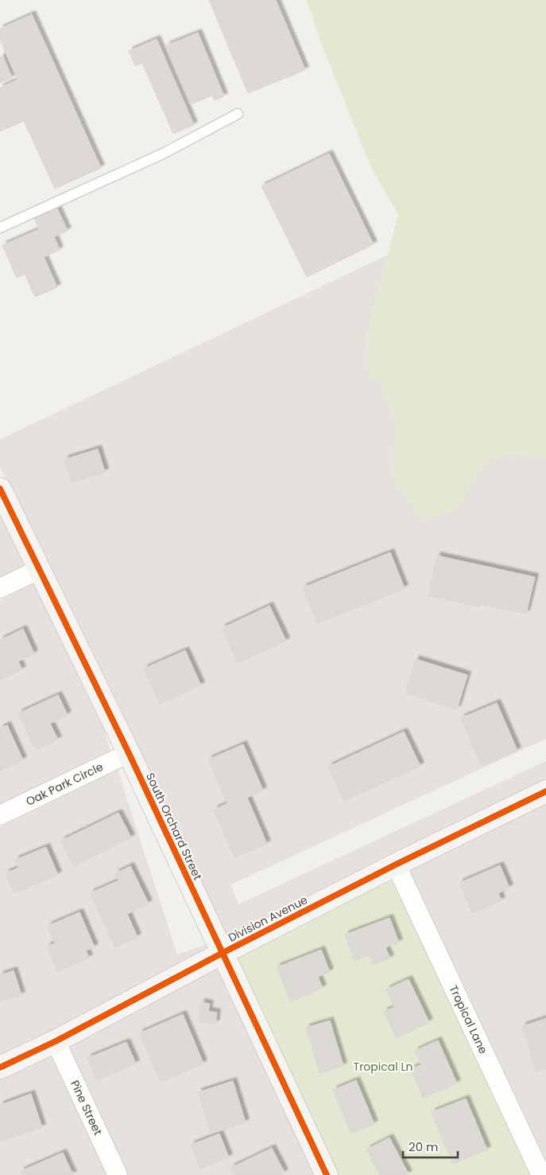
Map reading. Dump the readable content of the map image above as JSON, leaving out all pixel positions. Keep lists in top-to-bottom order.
{
  "streets": {
    "street": [
      "Oak Park Circle",
      "South Orchard Street",
      "Division Avenue",
      "Tropical Lane",
      "Pine Street"
    ]
  },
  "crossings": [
    ["Oak Park Circle", "South Orchard Street"],
    ["South Orchard Street", "Division Avenue"],
    ["Division Avenue", "Tropical Lane"],
    ["Division Avenue", "Pine Street"]
  ],
  "parks": ["Tropical Ln"],
  "scale_bar": "20 m"
}
